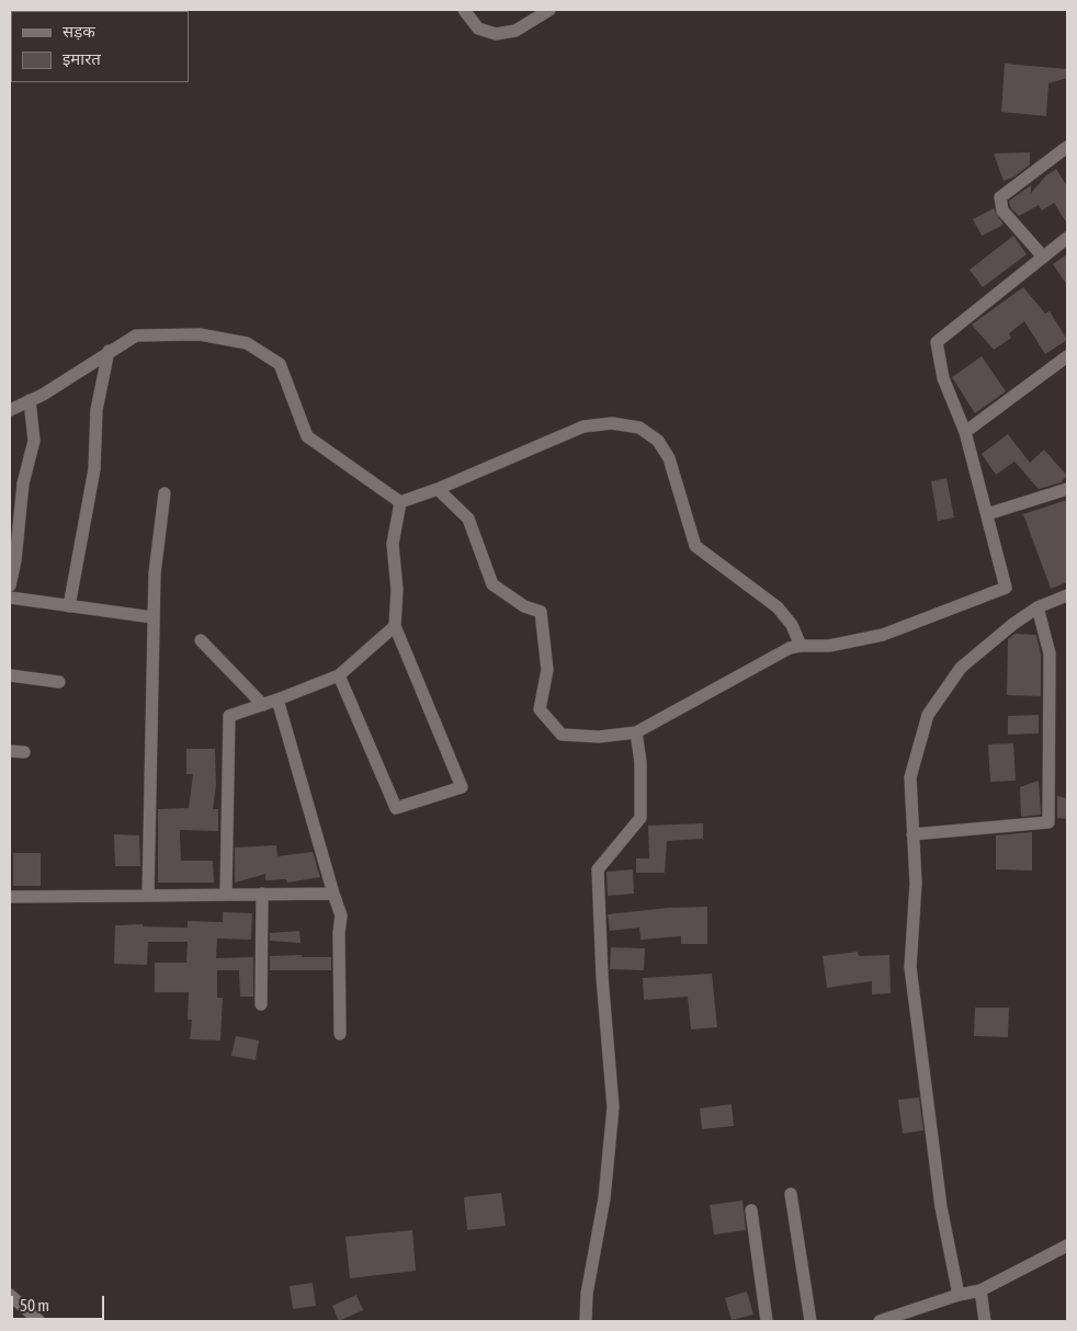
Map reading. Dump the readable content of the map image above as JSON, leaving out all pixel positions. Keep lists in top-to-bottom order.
{
  "legend": ["सड़क", "इमारत"],
  "scale_bar": "50 m"
}
